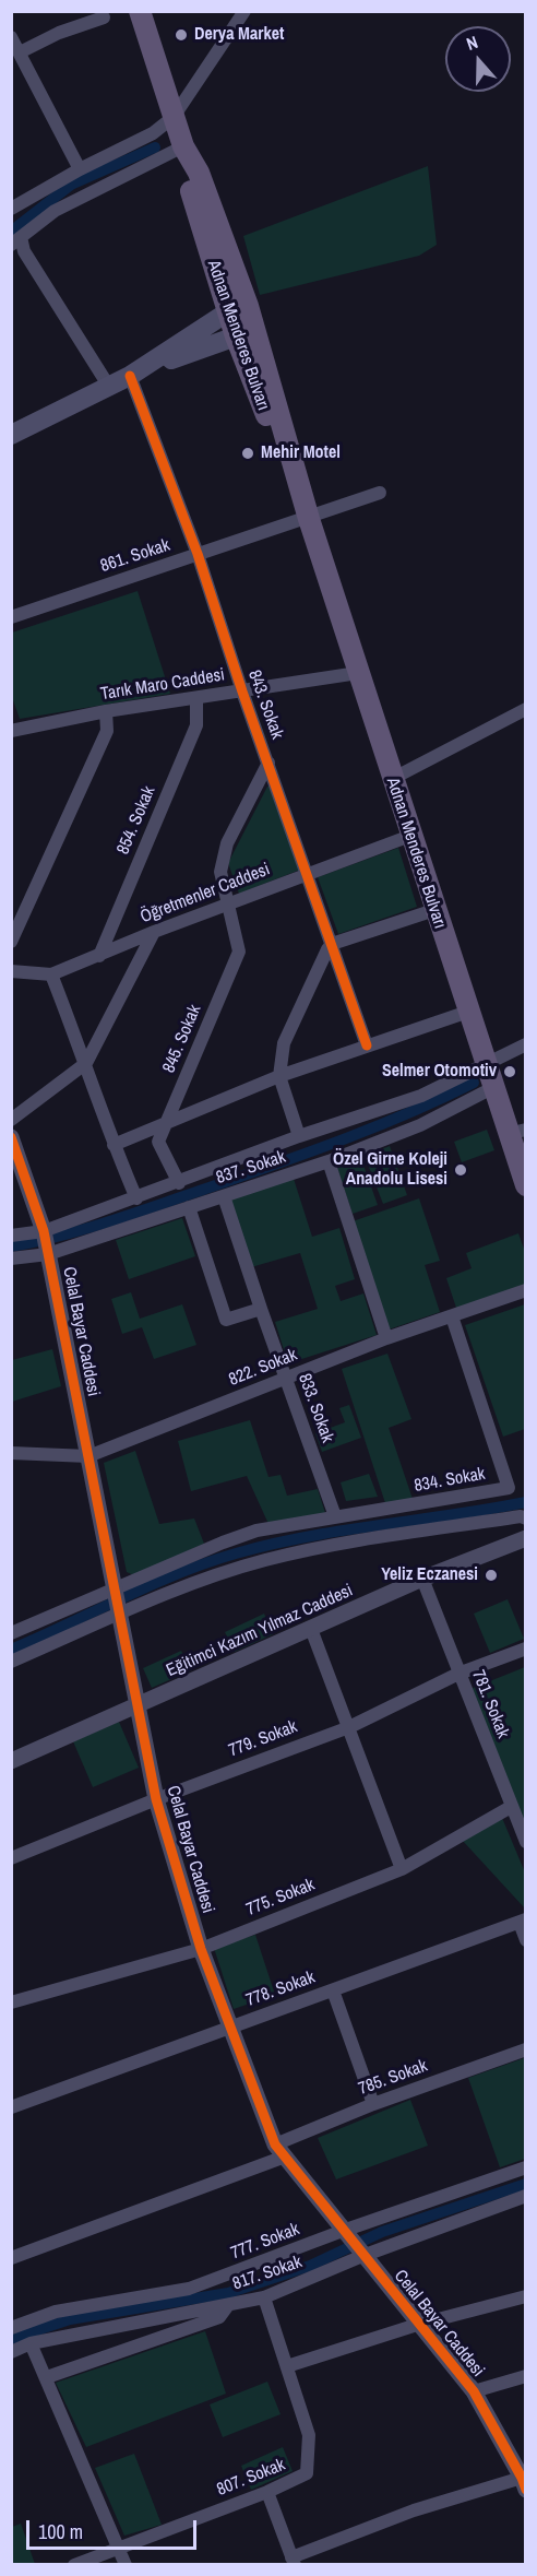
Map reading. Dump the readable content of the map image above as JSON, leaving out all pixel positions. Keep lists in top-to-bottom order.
{
  "streets": {
    "main road": ["Adnan Menderes Bulvarı"],
    "street": [
      "861. Sokak",
      "Tarık Maro Caddesi",
      "843. Sokak",
      "854. Sokak",
      "Öğretmenler Caddesi",
      "845. Sokak",
      "837. Sokak",
      "Celal Bayar Caddesi",
      "822. Sokak",
      "833. Sokak",
      "834. Sokak",
      "Eğitimci Kazım Yılmaz Caddesi",
      "781. Sokak",
      "779. Sokak",
      "775. Sokak",
      "778. Sokak",
      "785. Sokak",
      "777. Sokak",
      "817. Sokak",
      "807. Sokak"
    ]
  },
  "crossings": [
    ["Adnan Menderes Bulvarı", "861. Sokak"],
    ["Adnan Menderes Bulvarı", "Tarık Maro Caddesi"],
    ["Adnan Menderes Bulvarı", "Öğretmenler Caddesi"],
    ["Adnan Menderes Bulvarı", "837. Sokak"],
    ["861. Sokak", "843. Sokak"],
    ["Tarık Maro Caddesi", "843. Sokak"],
    ["Tarık Maro Caddesi", "854. Sokak"],
    ["843. Sokak", "Öğretmenler Caddesi"],
    ["843. Sokak", "845. Sokak"],
    ["854. Sokak", "Öğretmenler Caddesi"],
    ["Öğretmenler Caddesi", "845. Sokak"],
    ["845. Sokak", "837. Sokak"],
    ["837. Sokak", "Celal Bayar Caddesi"],
    ["837. Sokak", "833. Sokak"],
    ["Celal Bayar Caddesi", "822. Sokak"],
    ["Celal Bayar Caddesi", "Eğitimci Kazım Yılmaz Caddesi"],
    ["Celal Bayar Caddesi", "779. Sokak"],
    ["Celal Bayar Caddesi", "775. Sokak"],
    ["Celal Bayar Caddesi", "778. Sokak"],
    ["Celal Bayar Caddesi", "785. Sokak"],
    ["Celal Bayar Caddesi", "777. Sokak"],
    ["Celal Bayar Caddesi", "817. Sokak"],
    ["822. Sokak", "833. Sokak"],
    ["822. Sokak", "834. Sokak"],
    ["833. Sokak", "834. Sokak"],
    ["Eğitimci Kazım Yılmaz Caddesi", "781. Sokak"],
    ["781. Sokak", "779. Sokak"],
    ["781. Sokak", "775. Sokak"],
    ["817. Sokak", "807. Sokak"]
  ],
  "places": [
    "Derya Market",
    "Mehir Motel",
    "Selmer Otomotiv",
    "Özel Girne Koleji Anadolu Lisesi",
    "Yeliz Eczanesi"
  ],
  "scale_bar": "100 m",
  "north": "top"
}
